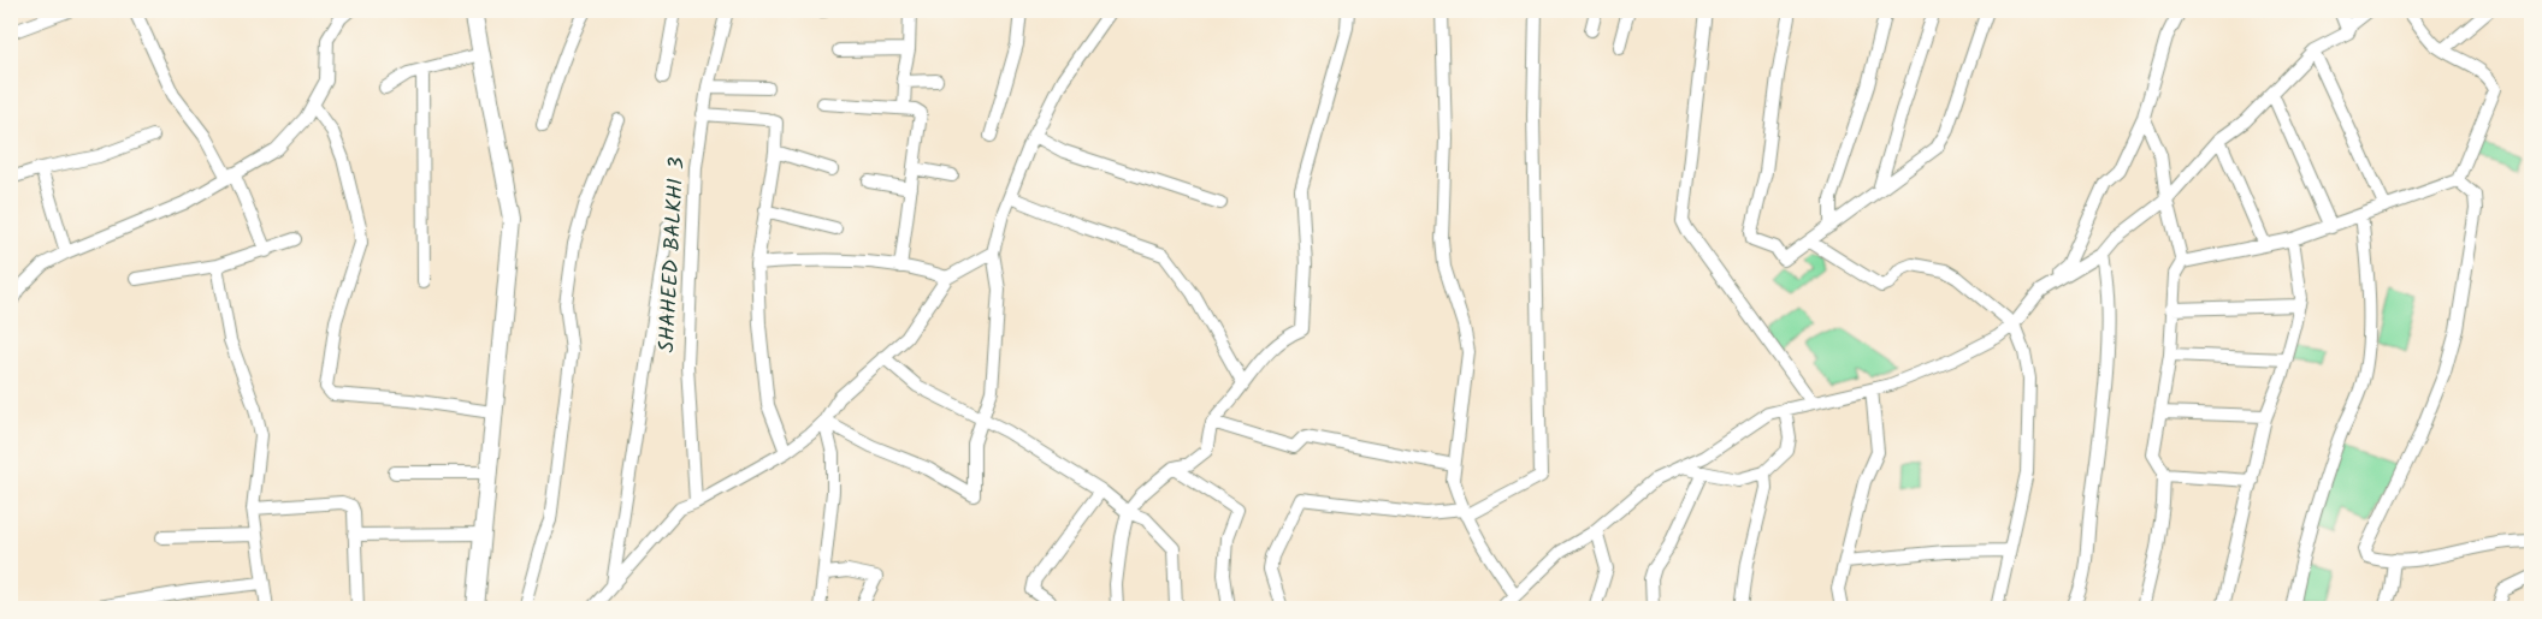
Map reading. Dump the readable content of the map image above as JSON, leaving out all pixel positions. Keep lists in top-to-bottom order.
{
  "streets": {
    "street": ["SHAHEED BALKHI 3"]
  }
}
